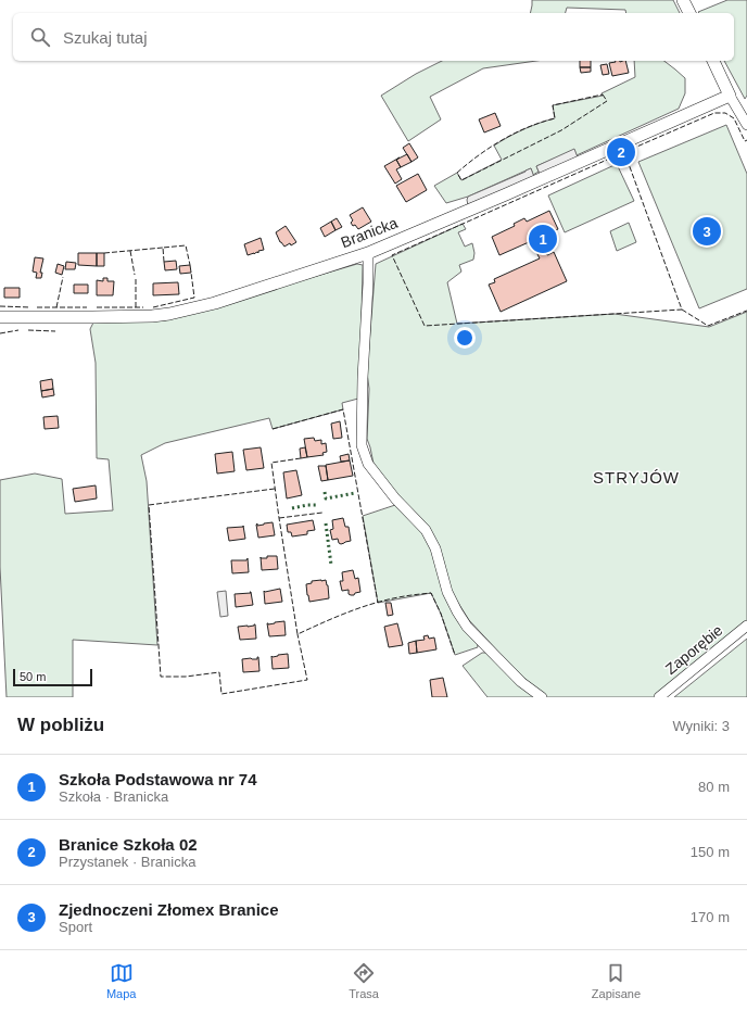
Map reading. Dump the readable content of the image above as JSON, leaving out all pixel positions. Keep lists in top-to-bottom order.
{
  "streets": {
    "street": ["Branicka", "Zaporębie"]
  },
  "districts": ["STRYJÓW"],
  "scale_bar": "50 m",
  "page": {
    "search": "Szukaj tutaj",
    "pins": ["2", "3", "1"],
    "scale": "50 m",
    "heading": ["W pobliżu", "Wyniki: 3"],
    "list": [
      {
        "mark": "1",
        "name": "Szkoła Podstawowa nr 74",
        "note": "Szkoła · Branicka",
        "value": "80 m"
      },
      {
        "mark": "2",
        "name": "Branice Szkoła 02",
        "note": "Przystanek · Branicka",
        "value": "150 m"
      },
      {
        "mark": "3",
        "name": "Zjednoczeni Złomex Branice",
        "note": "Sport",
        "value": "170 m"
      }
    ],
    "nav": ["Mapa", "Trasa", "Zapisane"]
  }
}
